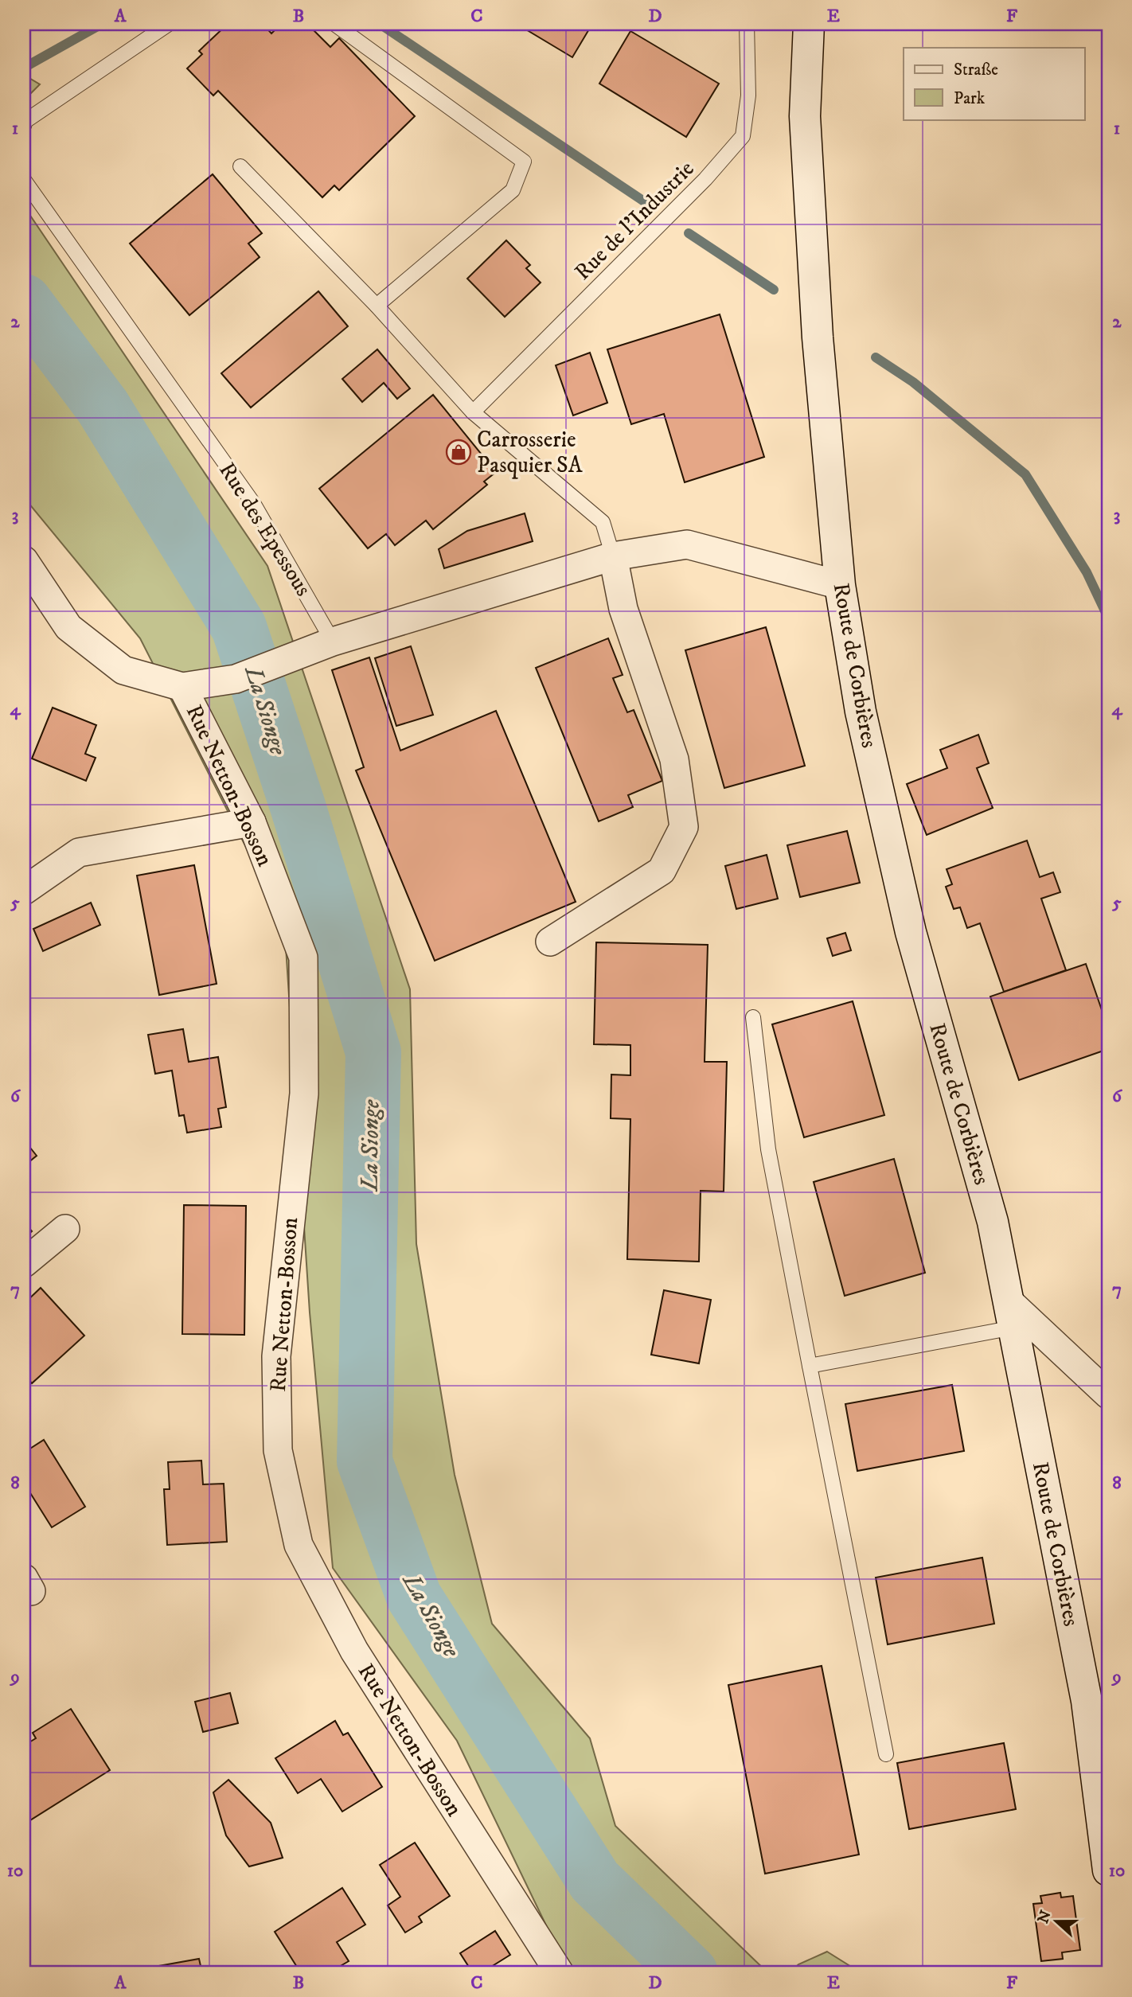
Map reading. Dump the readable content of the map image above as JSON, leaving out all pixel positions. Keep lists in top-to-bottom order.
{
  "streets": {
    "main road": ["Route de Corbières"],
    "street": ["Rue Netton-Bosson"],
    "lane": ["Rue de l'Industrie", "Rue des Epessous"]
  },
  "water": ["La Sionge"],
  "places": {
    "shop": ["Carrosserie Pasquier SA"]
  },
  "legend": ["Straße", "Park"],
  "north": "left",
  "grid": {
    "columns": [
      "A",
      "B",
      "C",
      "D",
      "E",
      "F"
    ],
    "rows": [
      "1",
      "2",
      "3",
      "4",
      "5",
      "6",
      "7",
      "8",
      "9",
      "10"
    ]
  }
}
